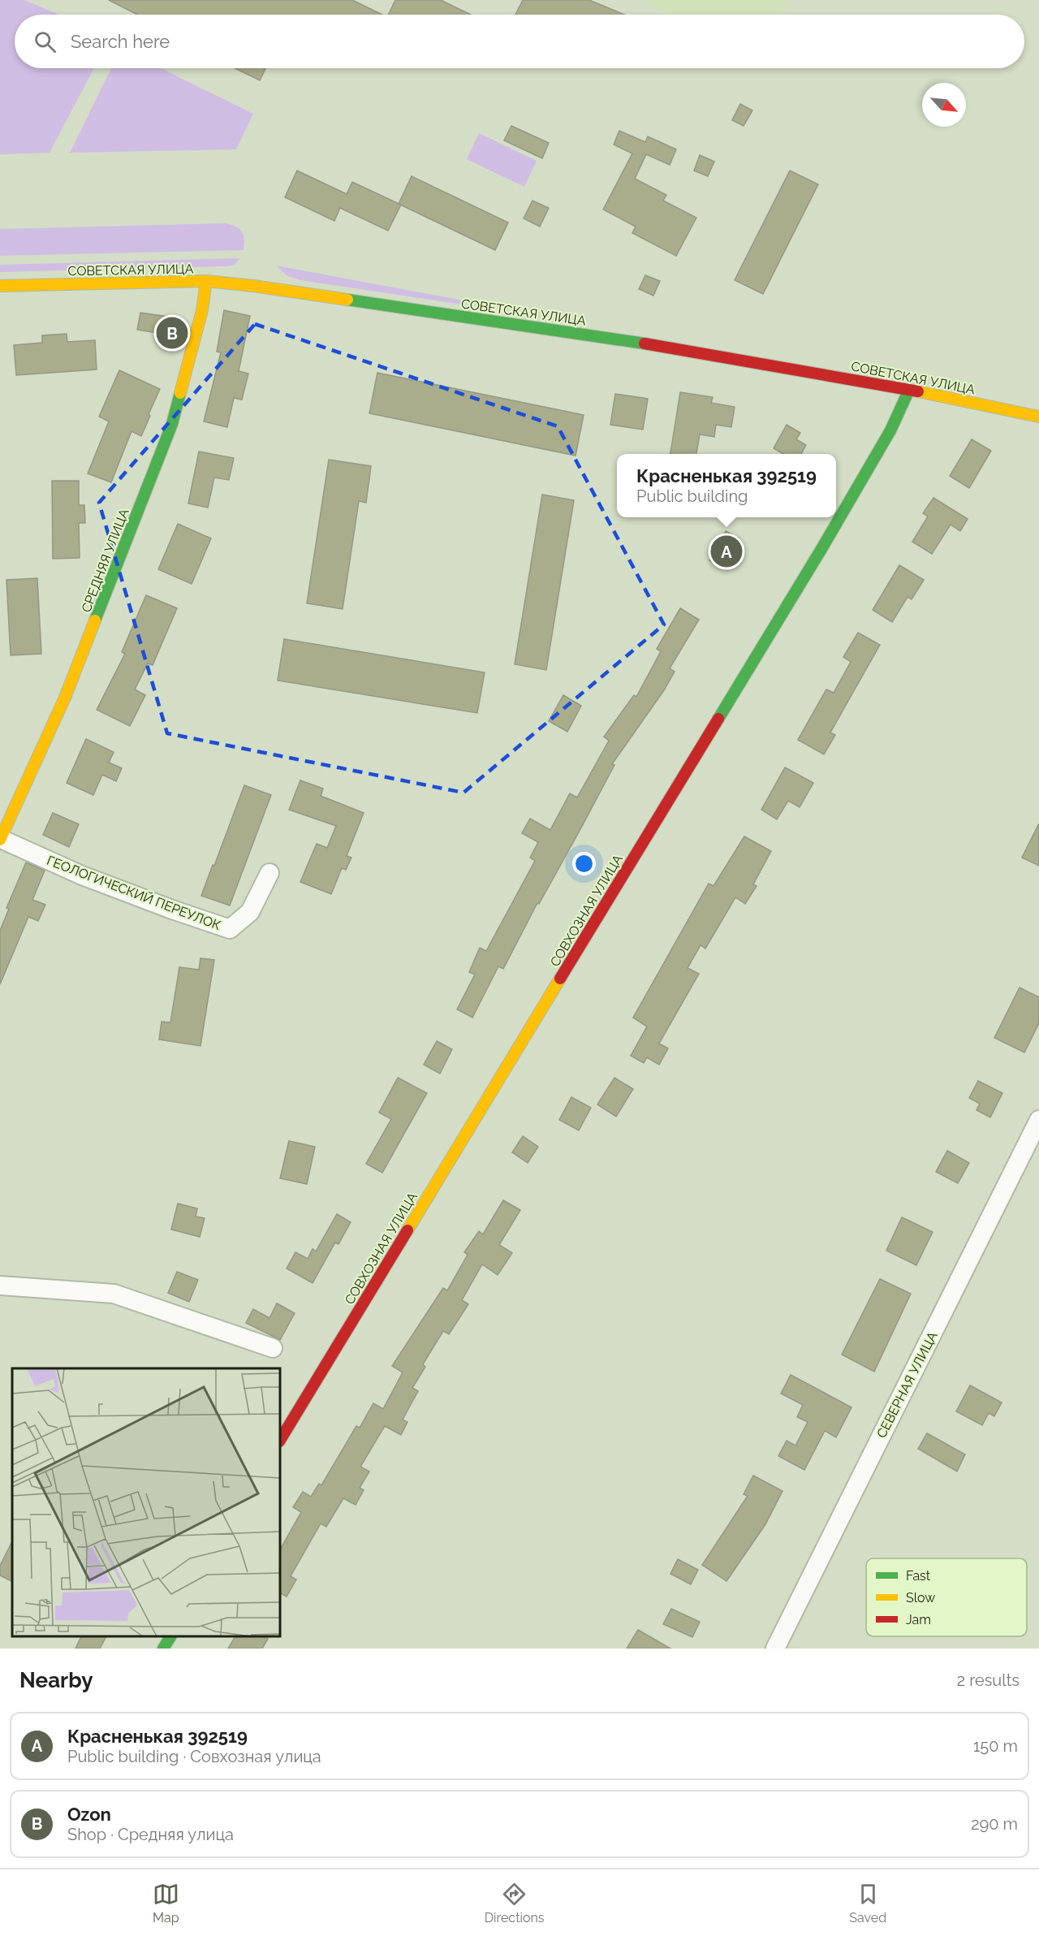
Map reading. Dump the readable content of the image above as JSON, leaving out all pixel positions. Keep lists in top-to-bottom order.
{
  "streets": {
    "street": [
      "СОВЕТСКАЯ УЛИЦА",
      "СРЕДНЯЯ УЛИЦА",
      "ГЕОЛОГИЧЕСКИЙ ПЕРЕУЛОК",
      "СОВХОЗНАЯ УЛИЦА",
      "СЕВЕРНАЯ УЛИЦА"
    ]
  },
  "crossings": [
    ["СОВЕТСКАЯ УЛИЦА", "СРЕДНЯЯ УЛИЦА"],
    ["СОВЕТСКАЯ УЛИЦА", "СОВХОЗНАЯ УЛИЦА"],
    ["СРЕДНЯЯ УЛИЦА", "ГЕОЛОГИЧЕСКИЙ ПЕРЕУЛОК"]
  ],
  "legend": ["Fast", "Slow", "Jam"],
  "north": "bottom right",
  "page": {
    "search": "Search here",
    "pins": ["B", "A"],
    "popup": ["Красненькая 392519", "Public building"],
    "heading": ["Nearby", "2 results"],
    "list": [
      {
        "mark": "A",
        "name": "Красненькая 392519",
        "note": "Public building · Совхозная улица",
        "value": "150 m"
      },
      {
        "mark": "B",
        "name": "Ozon",
        "note": "Shop · Средняя улица",
        "value": "290 m"
      }
    ],
    "nav": ["Map", "Directions", "Saved"]
  }
}
